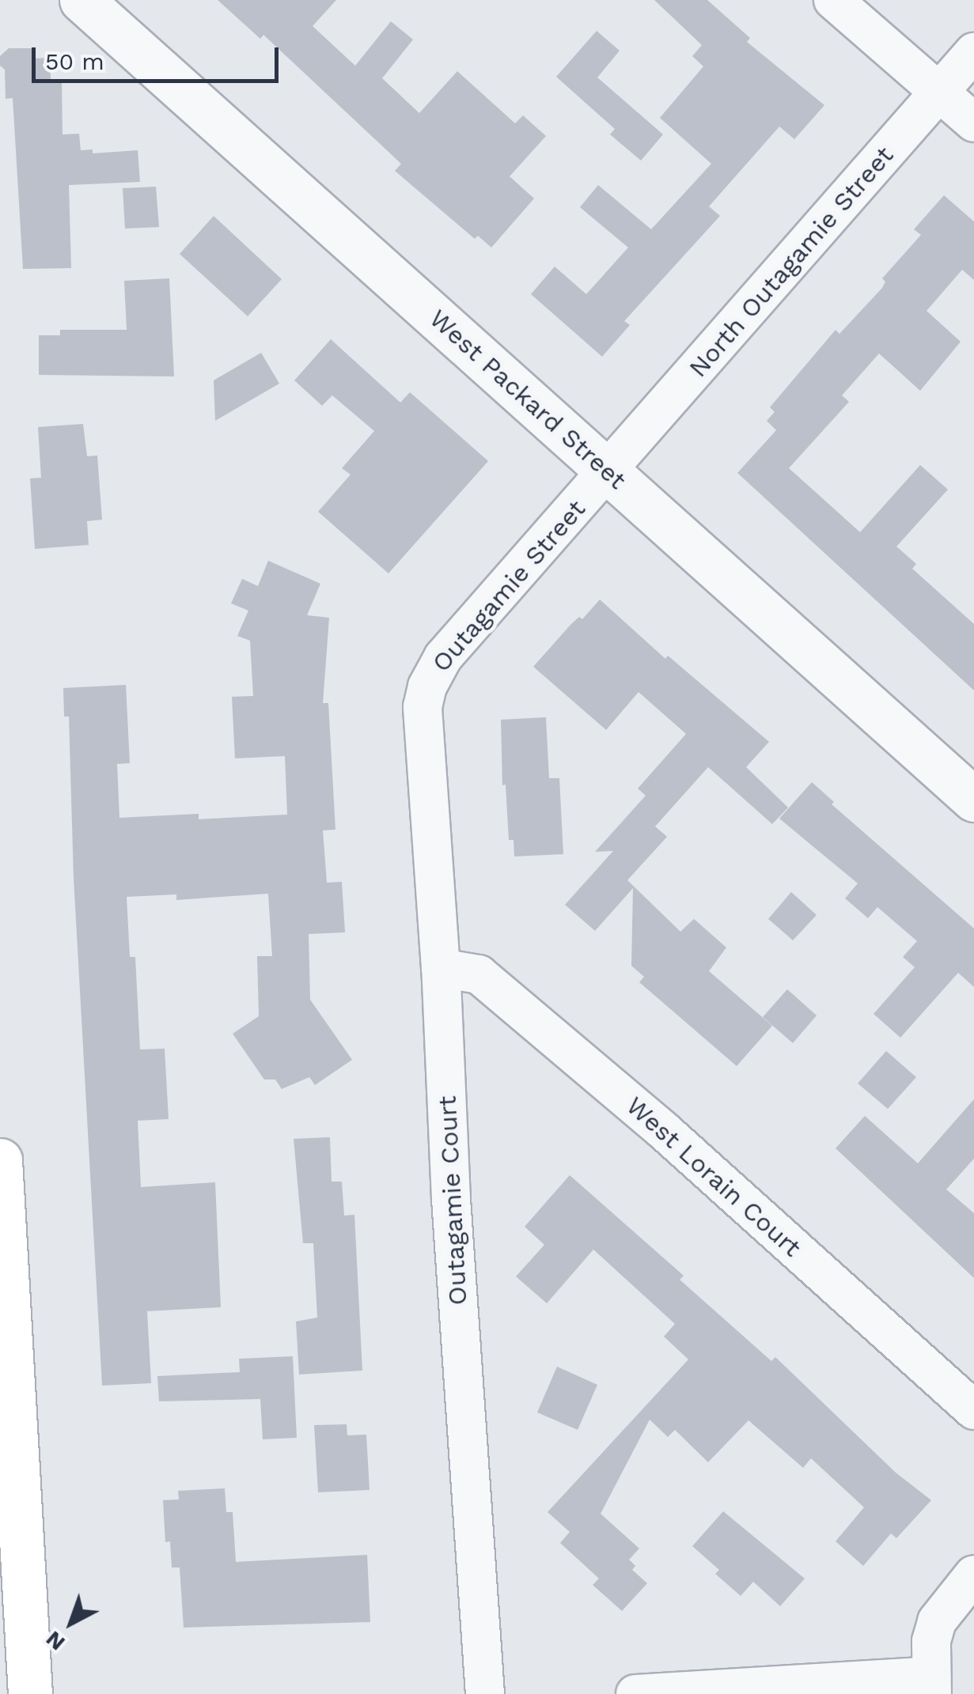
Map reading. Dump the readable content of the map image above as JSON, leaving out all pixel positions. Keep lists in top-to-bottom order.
{
  "streets": {
    "street": [
      "North Outagamie Street",
      "West Packard Street",
      "Outagamie Street",
      "West Lorain Court",
      "Outagamie Court"
    ]
  },
  "crossings": [
    ["North Outagamie Street", "West Packard Street"],
    ["North Outagamie Street", "Outagamie Street"],
    ["West Packard Street", "Outagamie Street"],
    ["Outagamie Street", "Outagamie Court"],
    ["West Lorain Court", "Outagamie Court"]
  ],
  "scale_bar": "50 m",
  "north": "bottom left"
}
